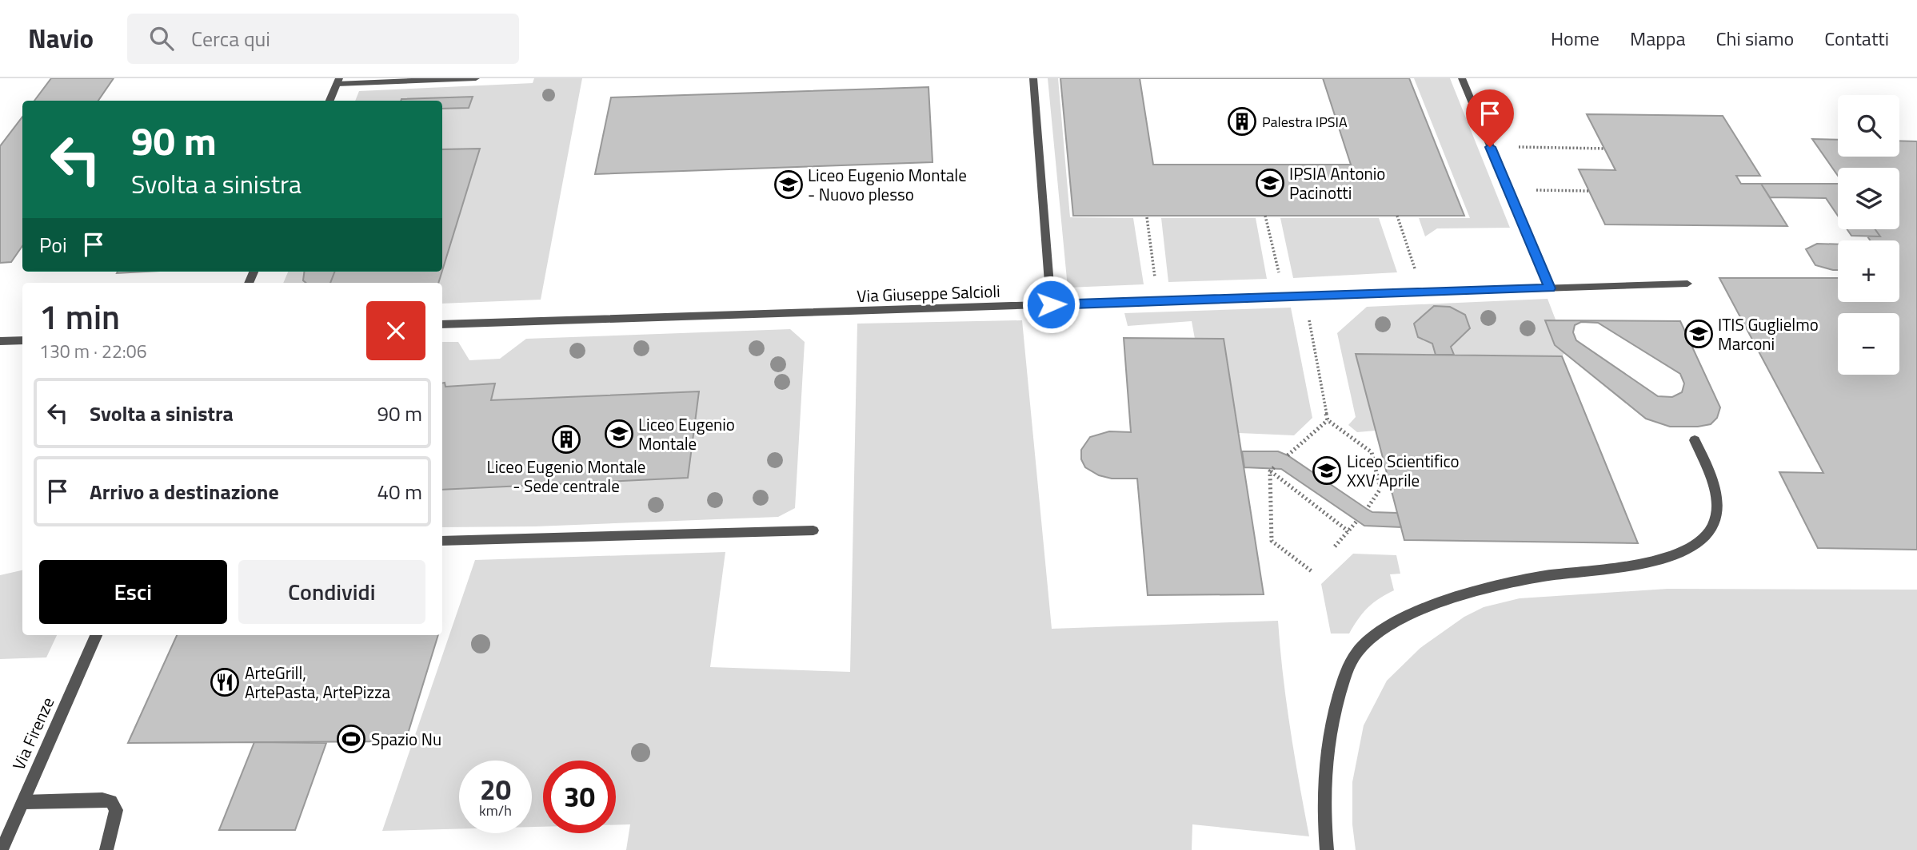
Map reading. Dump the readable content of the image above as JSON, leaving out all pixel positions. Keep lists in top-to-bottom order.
{
  "streets": {
    "street": ["Via Giuseppe Salcioli", "Via Firenze"]
  },
  "places": {
    "building": ["Palestra IPSIA", "Liceo Eugenio Montale - Sede centrale"],
    "school or university": [
      "IPSIA Antonio Pacinotti",
      "Liceo Eugenio Montale - Nuovo plesso",
      "ITIS Guglielmo Marconi",
      "Liceo Eugenio Montale",
      "Liceo Scientifico XXV Aprile"
    ],
    "restaurant": ["ArteGrill, ArtePasta, ArtePizza"],
    "sports": ["Spazio Nu"]
  },
  "page": {
    "header": "Navio",
    "search": "Cerca qui",
    "nav": [
      "Home",
      "Mappa",
      "Chi siamo",
      "Contatti"
    ],
    "map_buttons": ["+", "−"],
    "turn": ["90 m", "Svolta a sinistra"],
    "then": "Poi",
    "heading": ["1 min", "130 m · 22:06"],
    "list": [
      {
        "name": "Svolta a sinistra",
        "value": "90 m"
      },
      {
        "name": "Arrivo a destinazione",
        "value": "40 m"
      }
    ],
    "buttons": ["Esci", "Condividi"],
    "speed": "20 km/h",
    "limit": "30"
  }
}
